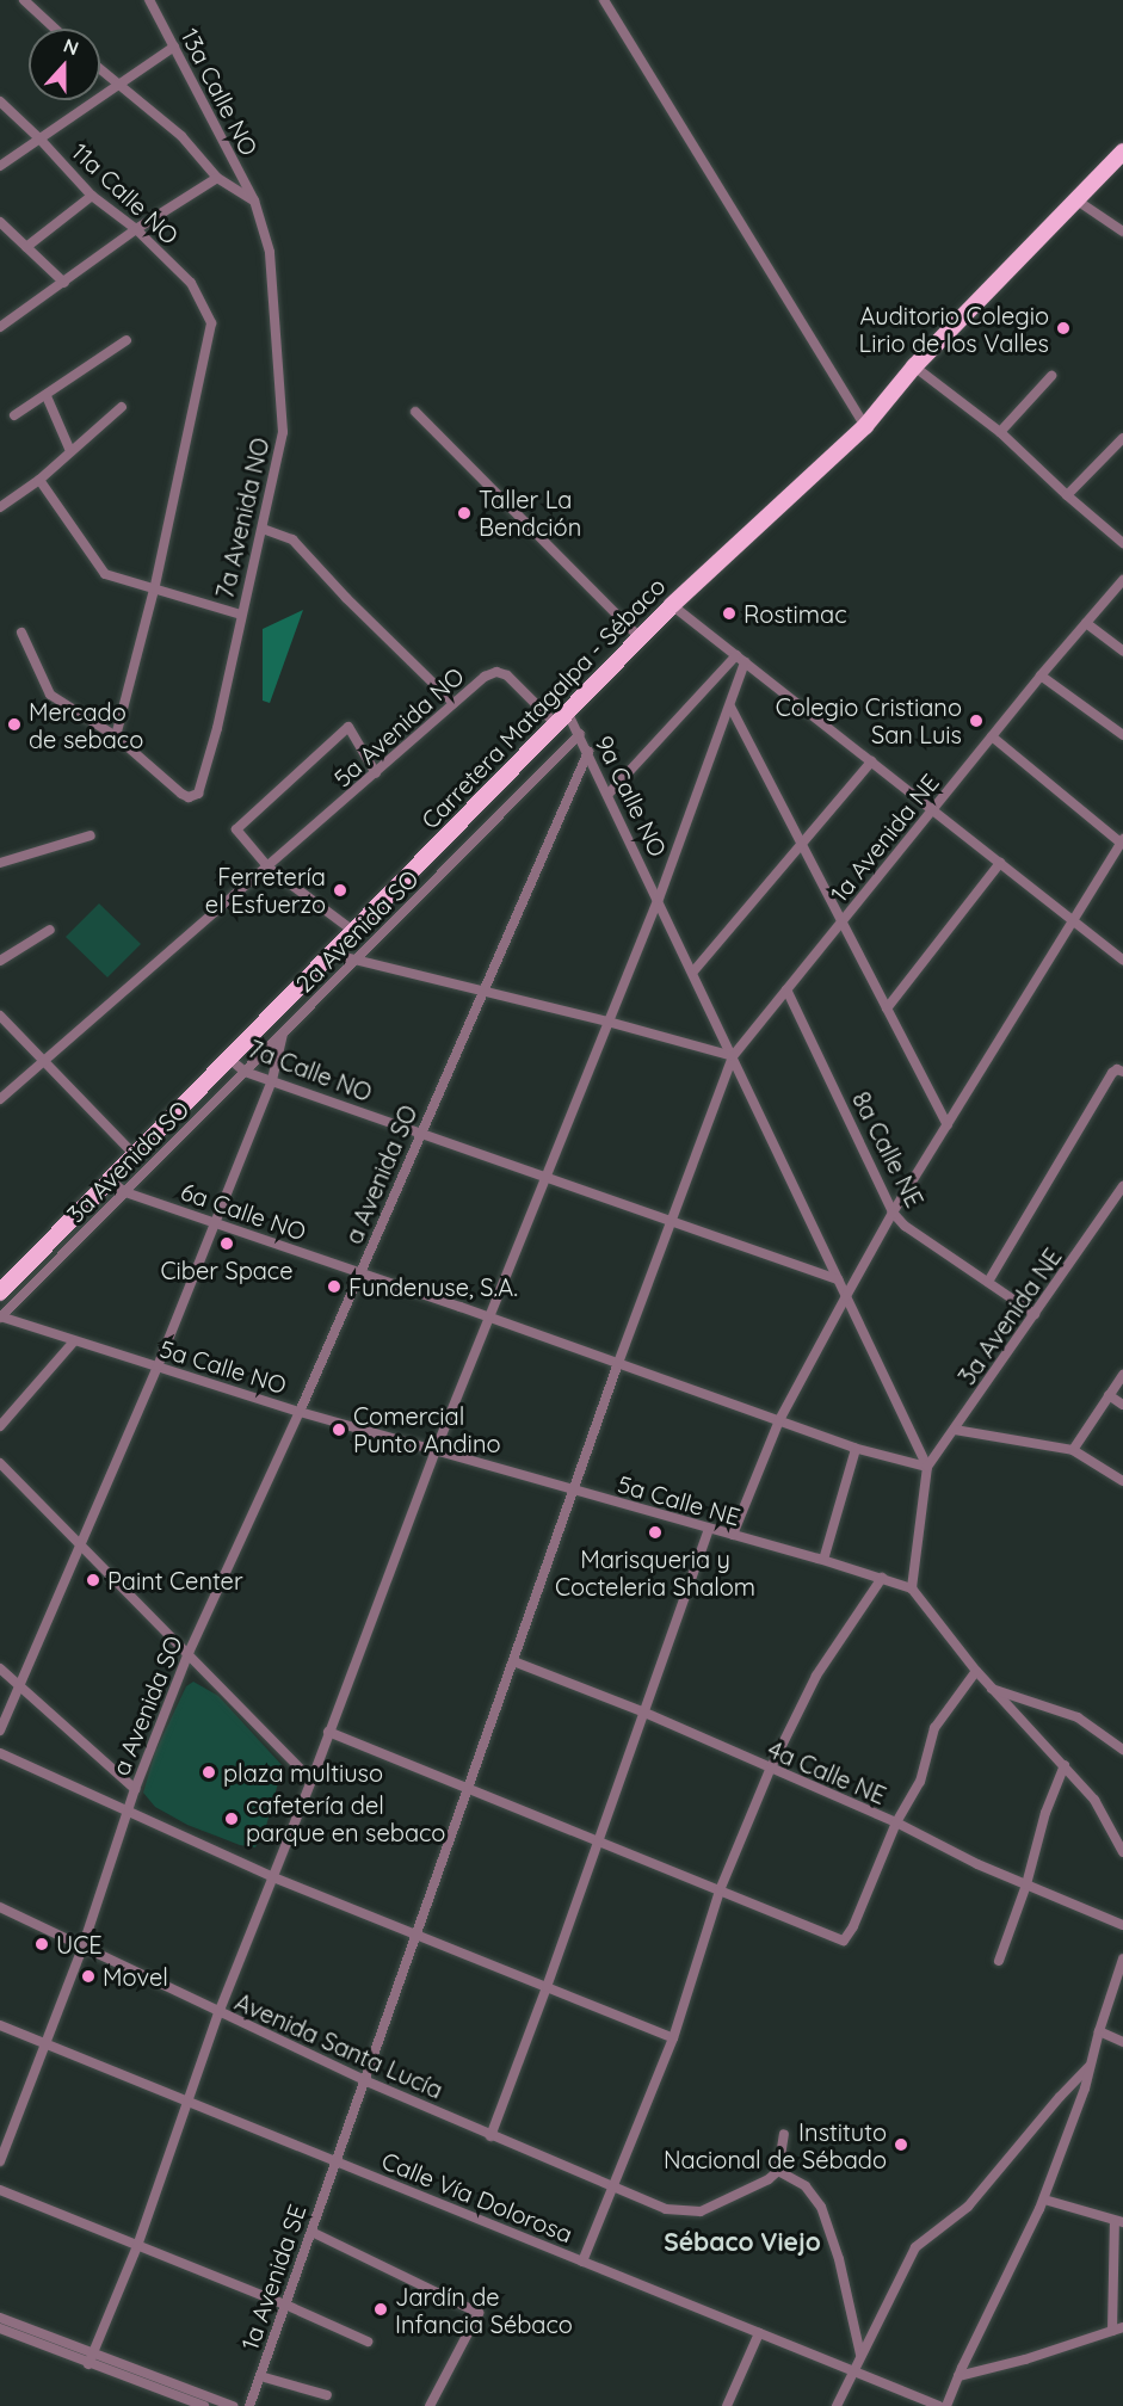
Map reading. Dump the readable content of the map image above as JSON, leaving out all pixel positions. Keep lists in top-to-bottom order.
{
  "streets": {
    "main road": ["Carretera Matagalpa - Sébaco"],
    "street": [
      "13a Calle NO",
      "11a Calle NO",
      "7a Avenida NO",
      "5a Avenida NO",
      "9a Calle NO",
      "1a Avenida NE",
      "2a Avenida SO",
      "7a Calle NO",
      "8a Calle NE",
      "3a Avenida SO",
      "a Avenida SO",
      "6a Calle NO",
      "3a Avenida NE",
      "5a Calle NO",
      "5a Calle NE",
      "4a Calle NE",
      "Avenida Santa Lucía",
      "Calle Vía Dolorosa",
      "1a Avenida SE"
    ]
  },
  "crossings": [
    ["13a Calle NO", "7a Avenida NO"],
    ["Carretera Matagalpa - Sébaco", "5a Avenida NO"],
    ["Carretera Matagalpa - Sébaco", "9a Calle NO"],
    ["Carretera Matagalpa - Sébaco", "7a Calle NO"],
    ["Carretera Matagalpa - Sébaco", "6a Calle NO"],
    ["5a Avenida NO", "9a Calle NO"],
    ["9a Calle NO", "1a Avenida NE"],
    ["9a Calle NO", "2a Avenida SO"],
    ["9a Calle NO", "7a Calle NO"],
    ["9a Calle NO", "a Avenida SO"],
    ["9a Calle NO", "6a Calle NO"],
    ["9a Calle NO", "3a Avenida NE"],
    ["1a Avenida NE", "7a Calle NO"],
    ["1a Avenida NE", "8a Calle NE"],
    ["1a Avenida NE", "6a Calle NO"],
    ["1a Avenida NE", "5a Calle NE"],
    ["1a Avenida NE", "4a Calle NE"],
    ["1a Avenida NE", "Avenida Santa Lucía"],
    ["2a Avenida SO", "3a Avenida SO"],
    ["7a Calle NO", "3a Avenida SO"],
    ["7a Calle NO", "a Avenida SO"],
    ["8a Calle NE", "3a Avenida NE"],
    ["3a Avenida SO", "6a Calle NO"],
    ["3a Avenida SO", "5a Calle NO"],
    ["a Avenida SO", "6a Calle NO"],
    ["a Avenida SO", "5a Calle NO"],
    ["a Avenida SO", "Avenida Santa Lucía"],
    ["a Avenida SO", "Calle Vía Dolorosa"],
    ["6a Calle NO", "3a Avenida NE"],
    ["5a Calle NO", "5a Calle NE"],
    ["Calle Vía Dolorosa", "1a Avenida SE"]
  ],
  "districts": ["Sébaco Viejo"],
  "places": [
    "Auditorio Colegio Lirio de los Valles",
    "Taller La Bendción",
    "Rostimac",
    "Colegio Cristiano San Luis",
    "Mercado de sebaco",
    "Ferretería el Esfuerzo",
    "Ciber Space",
    "Fundenuse, S.A.",
    "Comercial Punto Andino",
    "Marisqueria y Cocteleria Shalom",
    "Paint Center",
    "plaza multiuso",
    "cafetería del parque en sebaco",
    "UCE",
    "Movel",
    "Instituto Nacional de Sébado",
    "Jardín de Infancia Sébaco"
  ],
  "north": "top"
}
